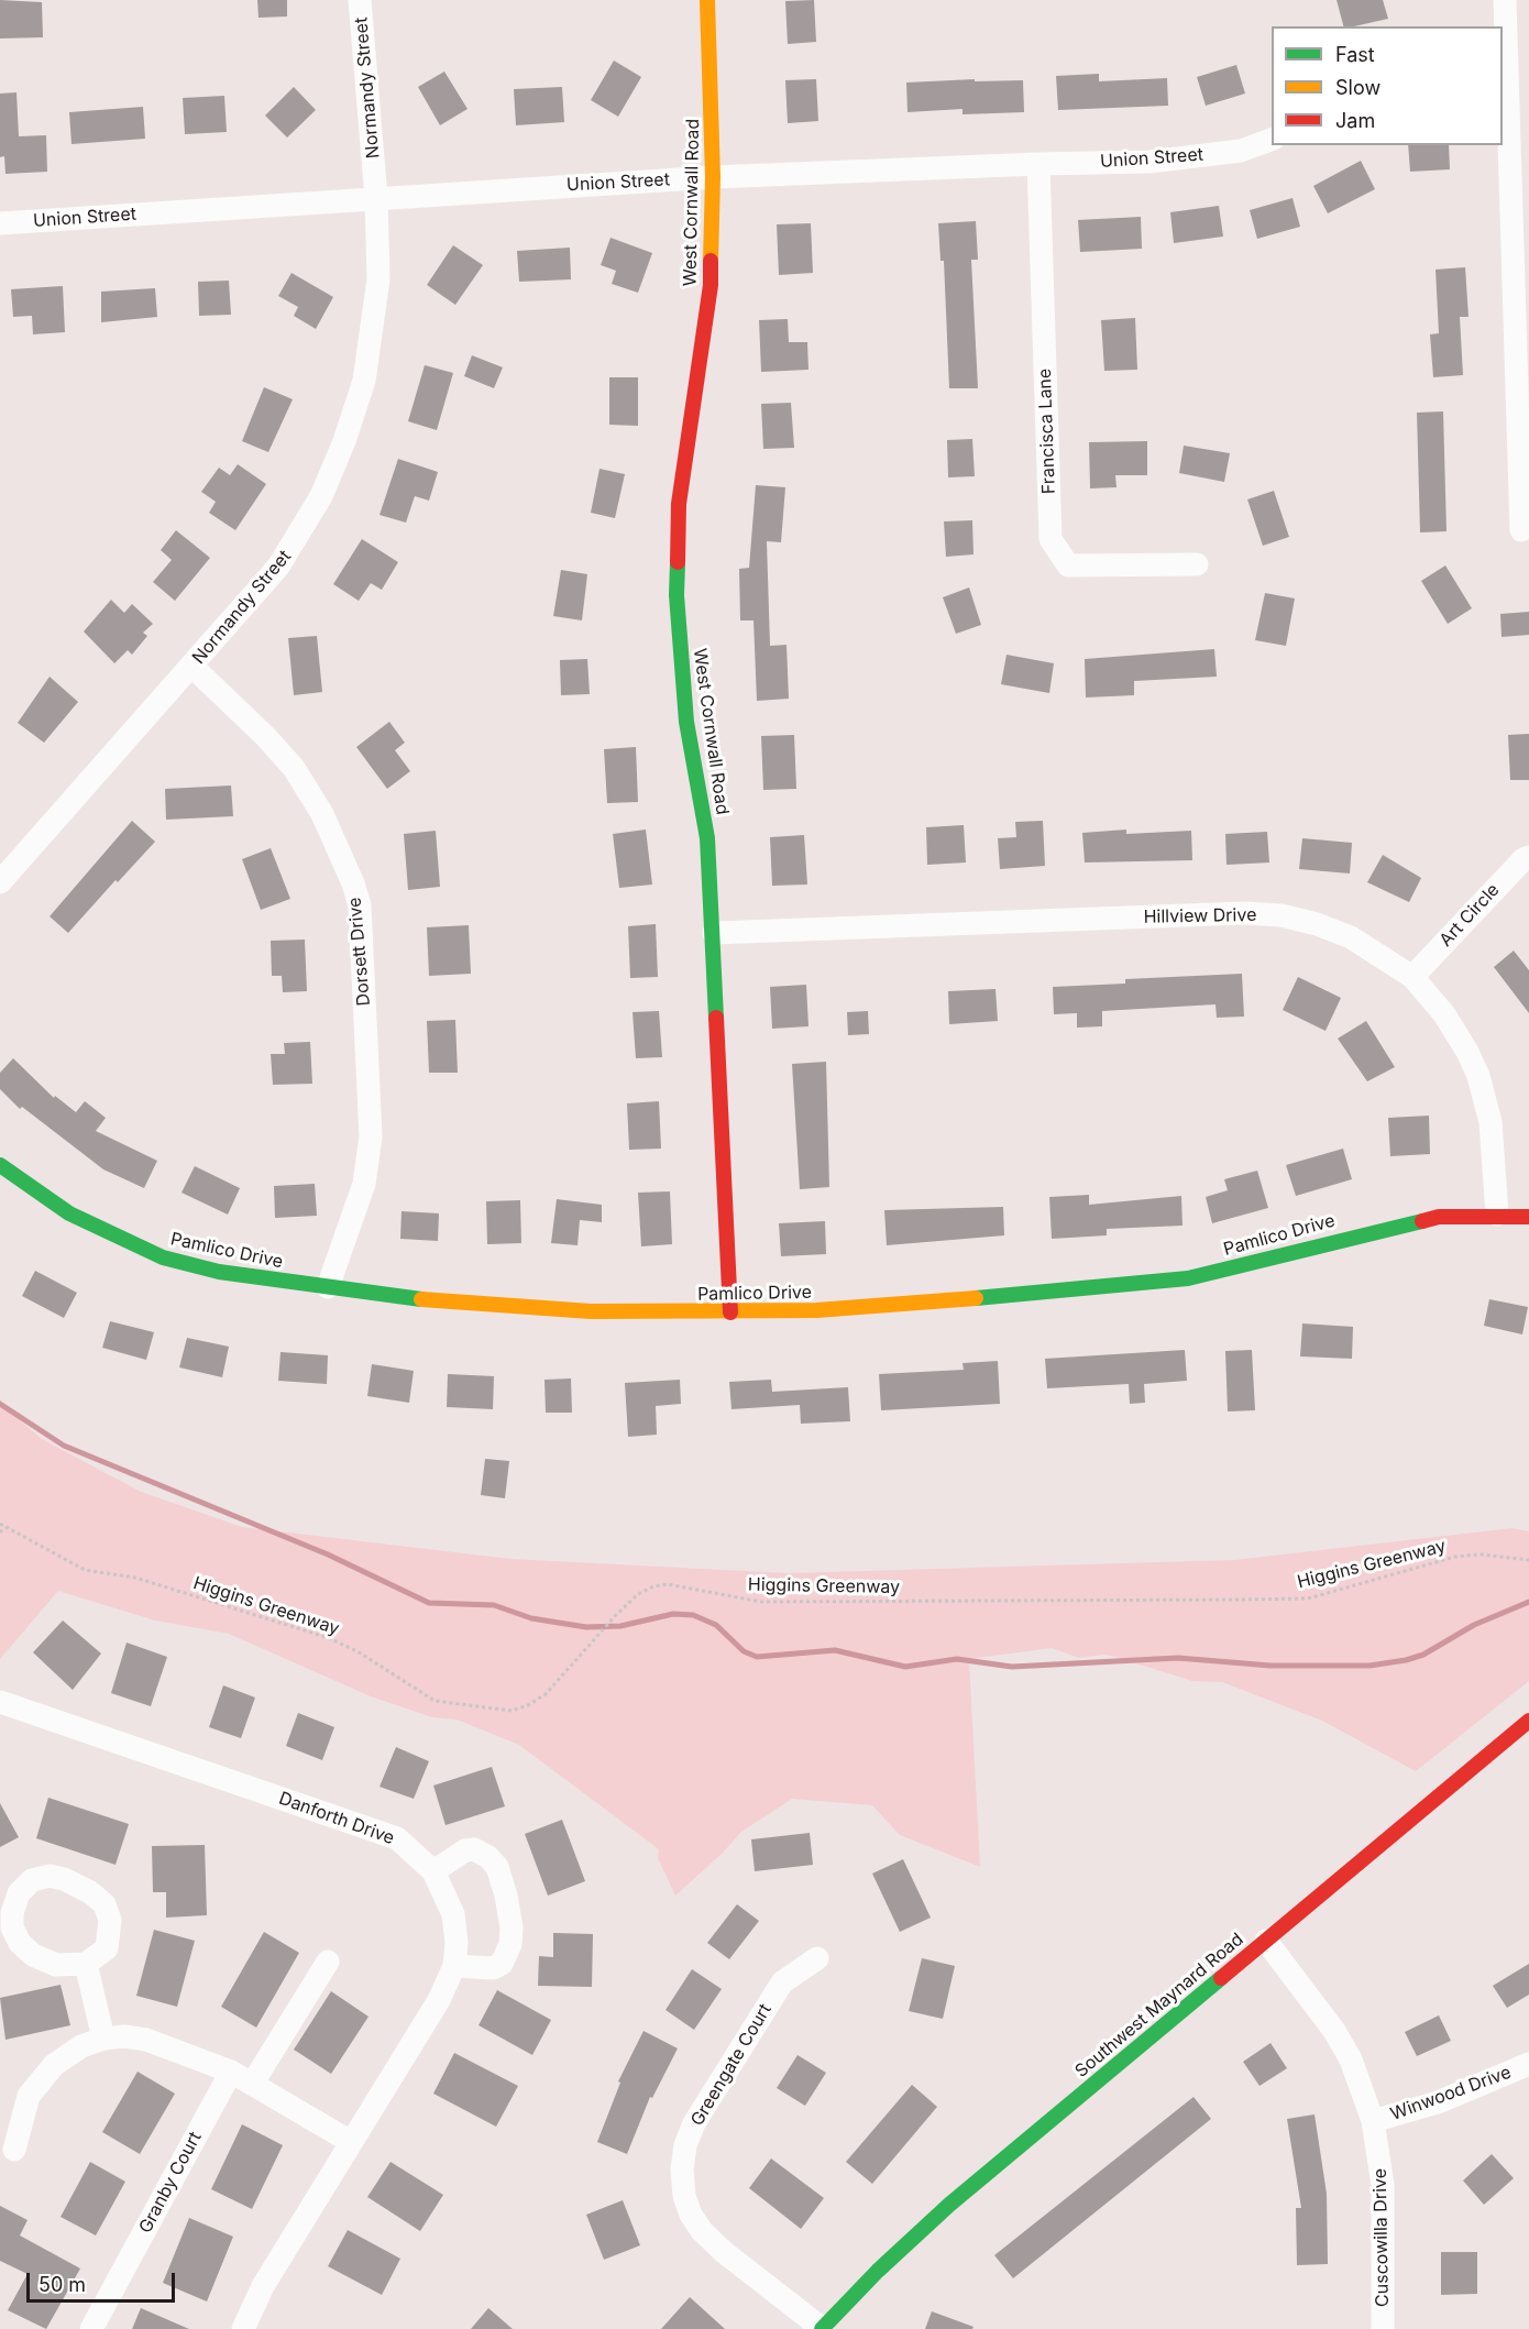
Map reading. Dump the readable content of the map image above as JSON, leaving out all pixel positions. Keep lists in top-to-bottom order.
{
  "streets": {
    "street": [
      "Normandy Street",
      "Union Street",
      "West Cornwall Road",
      "Francisca Lane",
      "Art Circle",
      "Hillview Drive",
      "Dorsett Drive",
      "Pamlico Drive",
      "Danforth Drive",
      "Southwest Maynard Road",
      "Greengate Court",
      "Winwood Drive",
      "Granby Court",
      "Cuscowilla Drive"
    ],
    "path": ["Higgins Greenway"]
  },
  "crossings": [
    ["Normandy Street", "Union Street"],
    ["Normandy Street", "Dorsett Drive"],
    ["Union Street", "West Cornwall Road"],
    ["Union Street", "Francisca Lane"],
    ["West Cornwall Road", "Hillview Drive"],
    ["West Cornwall Road", "Pamlico Drive"],
    ["Art Circle", "Hillview Drive"],
    ["Hillview Drive", "Pamlico Drive"],
    ["Dorsett Drive", "Pamlico Drive"],
    ["Southwest Maynard Road", "Greengate Court"],
    ["Southwest Maynard Road", "Cuscowilla Drive"],
    ["Winwood Drive", "Cuscowilla Drive"]
  ],
  "legend": ["Fast", "Slow", "Jam"],
  "scale_bar": "50 m"
}
